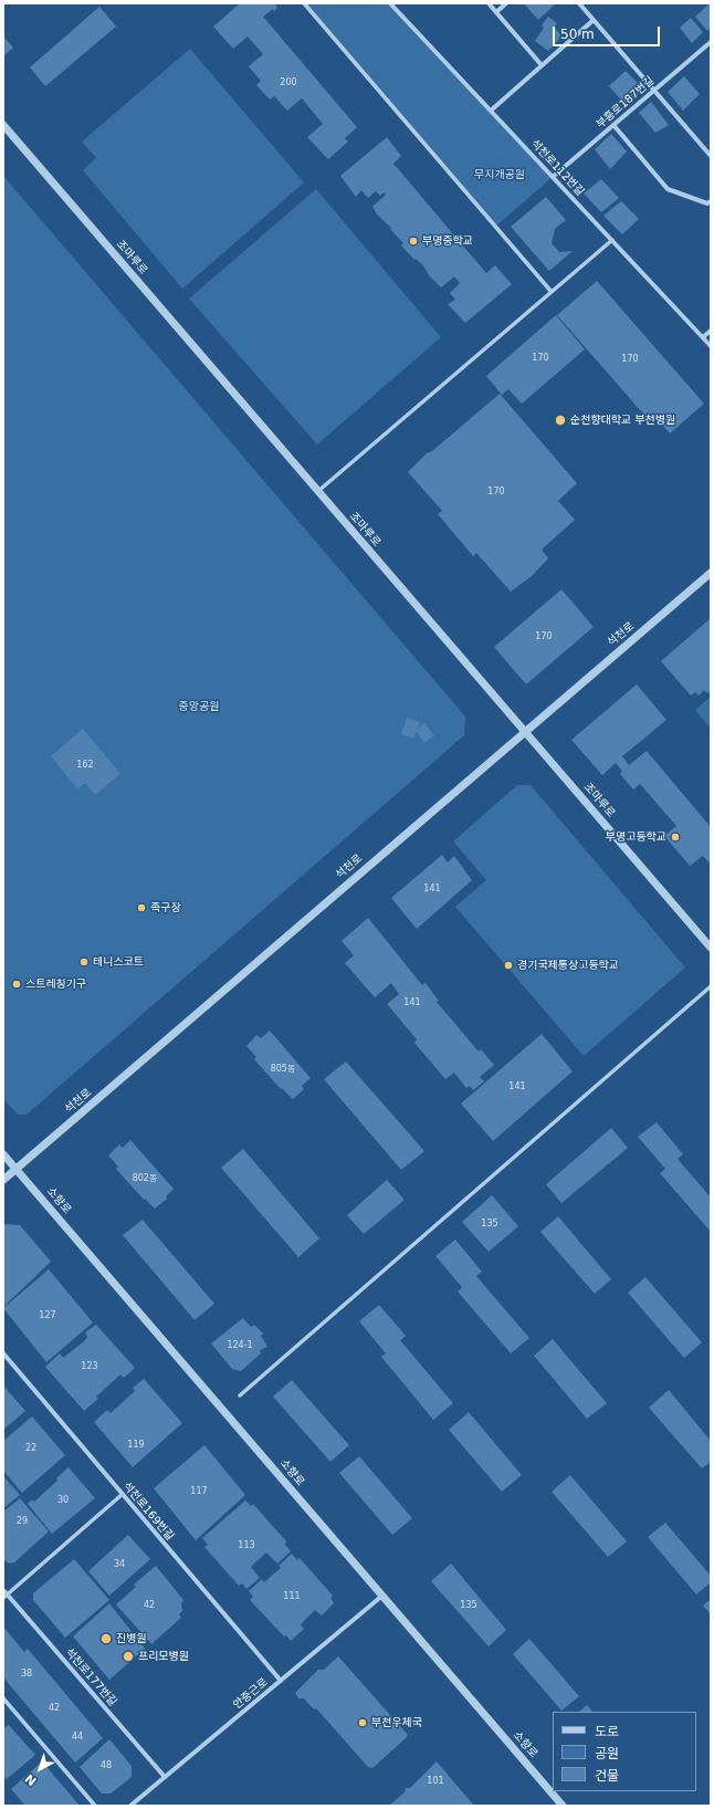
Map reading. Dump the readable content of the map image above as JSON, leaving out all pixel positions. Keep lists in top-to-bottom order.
{
  "streets": {
    "street": [
      "부흥로187번길",
      "석천로112번길",
      "조마루로",
      "석천로",
      "소향로",
      "석천로169번길",
      "석천로177번길",
      "안중근로"
    ]
  },
  "crossings": [
    ["부흥로187번길", "석천로112번길"],
    ["조마루로", "석천로"],
    ["석천로", "소향로"],
    ["소향로", "안중근로"],
    ["석천로169번길", "안중근로"],
    ["석천로177번길", "안중근로"]
  ],
  "parks": ["무지개공원", "중앙공원"],
  "places": [
    "부명중학교",
    "순천향대학교 부천병원",
    "부명고등학교",
    "족구장",
    "테니스코트",
    "경기국제통상고등학교",
    "스트레칭기구",
    "진병원",
    "프리모병원",
    "부천우체국"
  ],
  "house_numbers": [
    "200",
    "170",
    "170",
    "170",
    "170",
    "162",
    "141",
    "141",
    "805동",
    "141",
    "802동",
    "135",
    "127",
    "124-1",
    "123",
    "119",
    "22",
    "117",
    "30",
    "29",
    "113",
    "34",
    "111",
    "42",
    "135",
    "38",
    "42",
    "44",
    "48",
    "101"
  ],
  "legend": ["도로", "공원", "건물"],
  "scale_bar": "50 m",
  "north": "bottom left"
}
